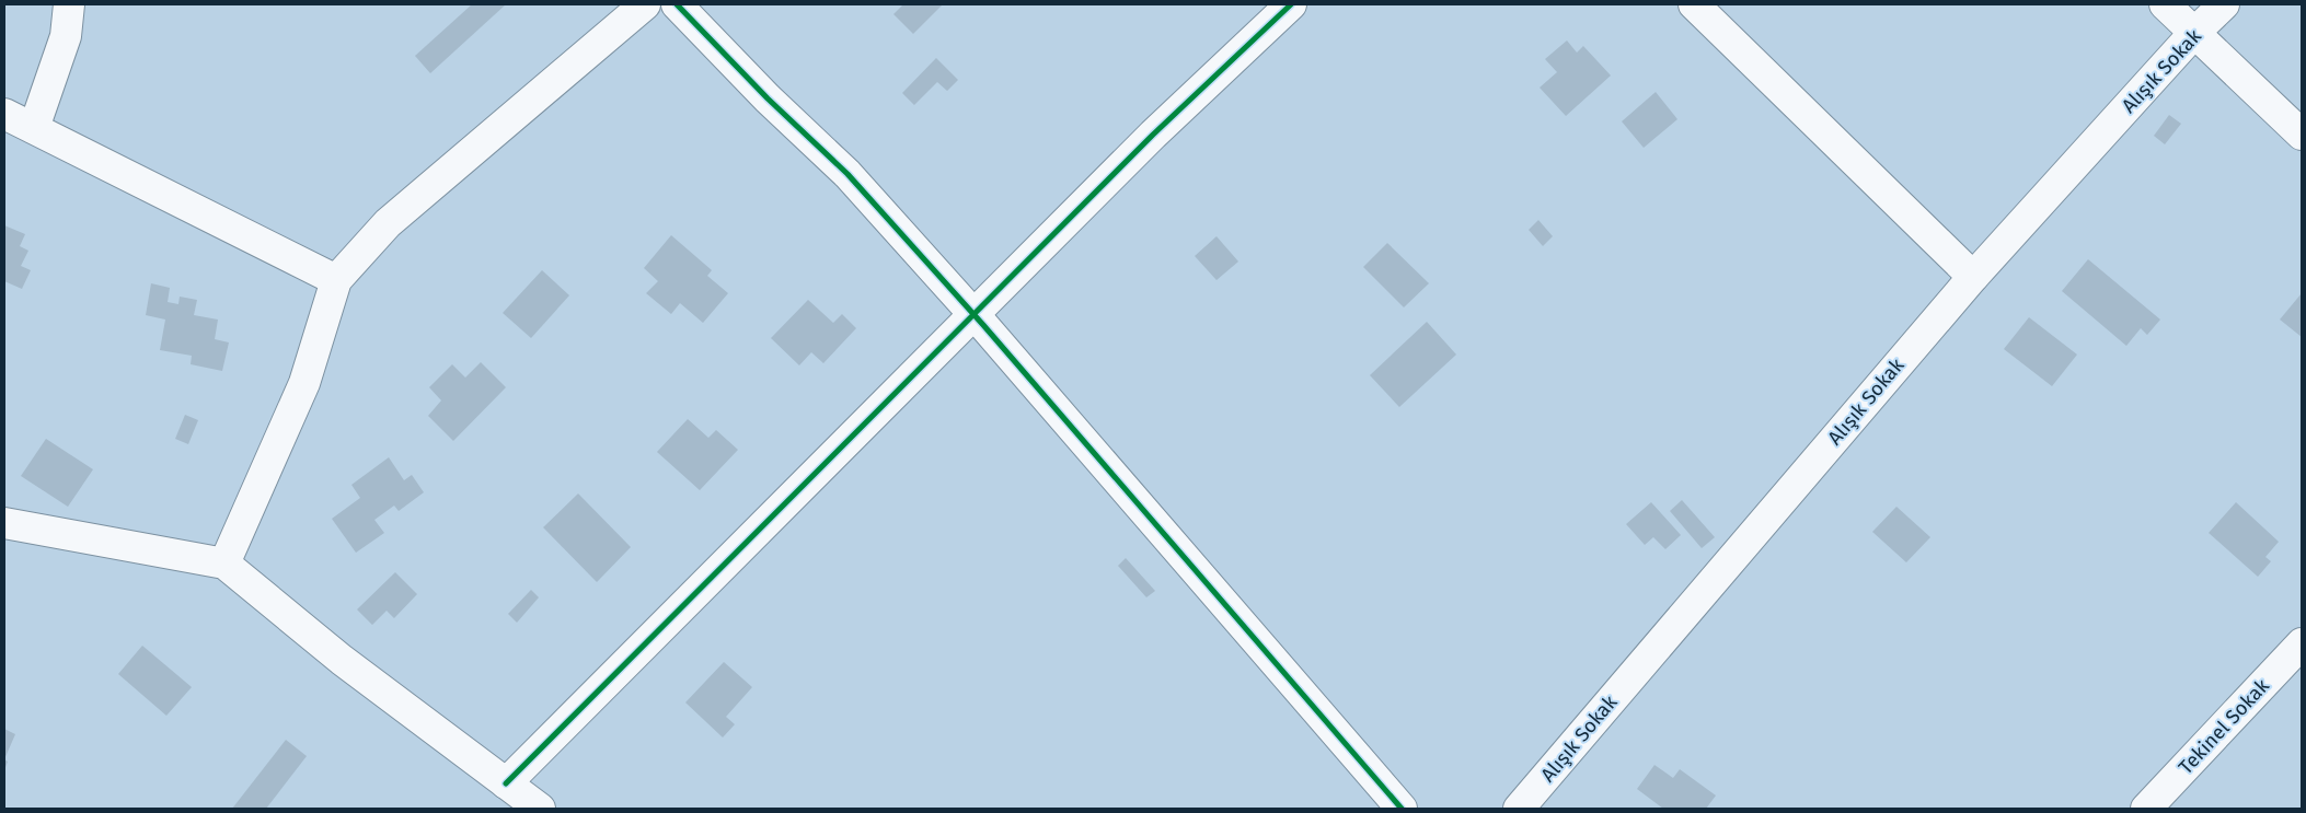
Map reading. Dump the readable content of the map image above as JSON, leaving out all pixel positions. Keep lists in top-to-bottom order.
{
  "streets": {
    "street": ["Alışık Sokak", "Tekinel Sokak"]
  }
}
